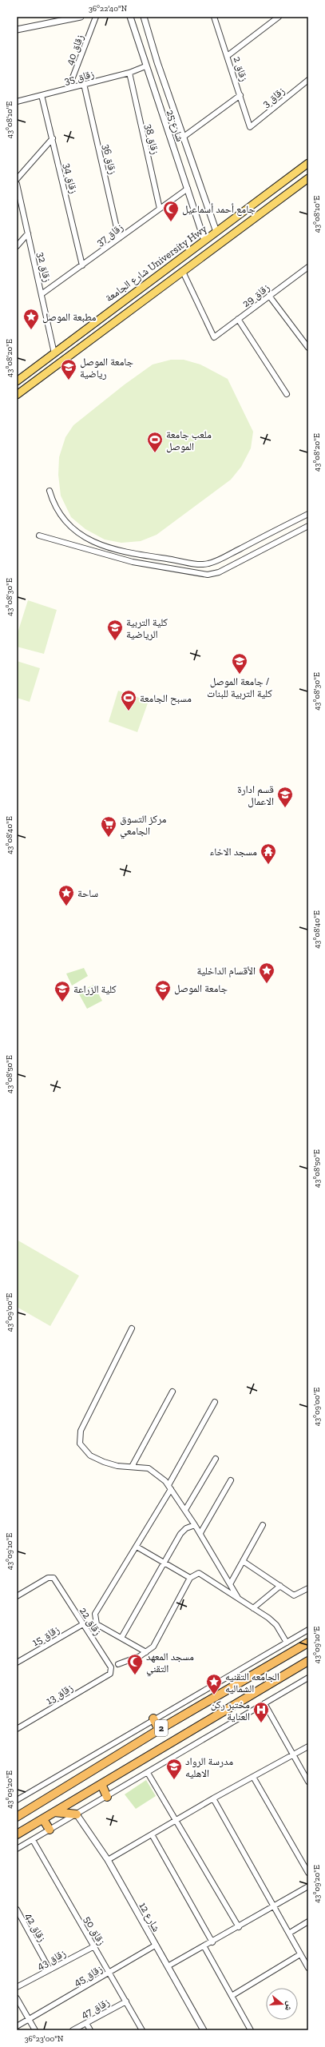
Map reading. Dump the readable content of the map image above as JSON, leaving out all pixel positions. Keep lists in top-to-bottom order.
{
  "streets": {
    "highway": ["2"],
    "main road": ["شارع الجامعة University Hwy"],
    "street": [
      "زقاق 40",
      "زقاق 2",
      "زقاق 35",
      "زقاق 3",
      "شارع 25",
      "زقاق 38",
      "زقاق 36",
      "زقاق 34",
      "زقاق 37",
      "زقاق 32",
      "زقاق 29",
      "زقاق 22",
      "زقاق 15",
      "زقاق 13",
      "شارع 12",
      "زقاق 42",
      "زقاق 50",
      "زقاق 43",
      "زقاق 45",
      "زقاق 47"
    ]
  },
  "crossings": [
    ["زقاق 40", "زقاق 35"],
    ["زقاق 2", "زقاق 3"],
    ["زقاق 35", "شارع 25"],
    ["زقاق 35", "زقاق 38"],
    ["زقاق 35", "زقاق 36"],
    ["زقاق 35", "زقاق 34"],
    ["شارع 25", "زقاق 37"],
    ["شارع 25", "شارع الجامعة University Hwy"],
    ["زقاق 38", "زقاق 37"],
    ["زقاق 36", "زقاق 37"],
    ["زقاق 34", "زقاق 37"],
    ["زقاق 37", "زقاق 32"],
    ["شارع الجامعة University Hwy", "زقاق 32"],
    ["زقاق 22", "زقاق 15"],
    ["زقاق 22", "زقاق 13"],
    ["شارع 12", "زقاق 45"],
    ["زقاق 42", "زقاق 43"],
    ["زقاق 50", "زقاق 43"],
    ["زقاق 50", "زقاق 45"],
    ["زقاق 50", "زقاق 47"]
  ],
  "places": {
    "mosque": ["جامع أحمد أسماعيل", "مسجد المعهد التقني"],
    "place": [
      "مطبعة الموصل",
      "ساحة",
      "الأقسام الداخلية",
      "الجامعه التقنيه الشماليه"
    ],
    "school or university": [
      "جامعة الموصل رياضية",
      "كلية التربية الرياضية",
      "جامعة الموصل / كلية التربية للبنات",
      "قسم ادارة الاعمال",
      "جامعة الموصل",
      "كلية الزراعة",
      "مدرسة الرواد الاهليه"
    ],
    "sports": ["ملعب جامعة الموصل", "مسبح الجامعة"],
    "supermarket": ["مركز التسوق الجامعي"],
    "temple": ["مسجد الاخاء"],
    "hospital": ["مختبر ركن العناية"]
  },
  "north": "right",
  "coordinates": [
    "36°22'40\"N",
    "43°08'10\"E",
    "43°08'20\"E",
    "43°08'30\"E",
    "43°08'40\"E",
    "43°08'50\"E",
    "43°09'00\"E",
    "43°09'10\"E",
    "43°09'20\"E",
    "36°23'00\"N"
  ]
}
